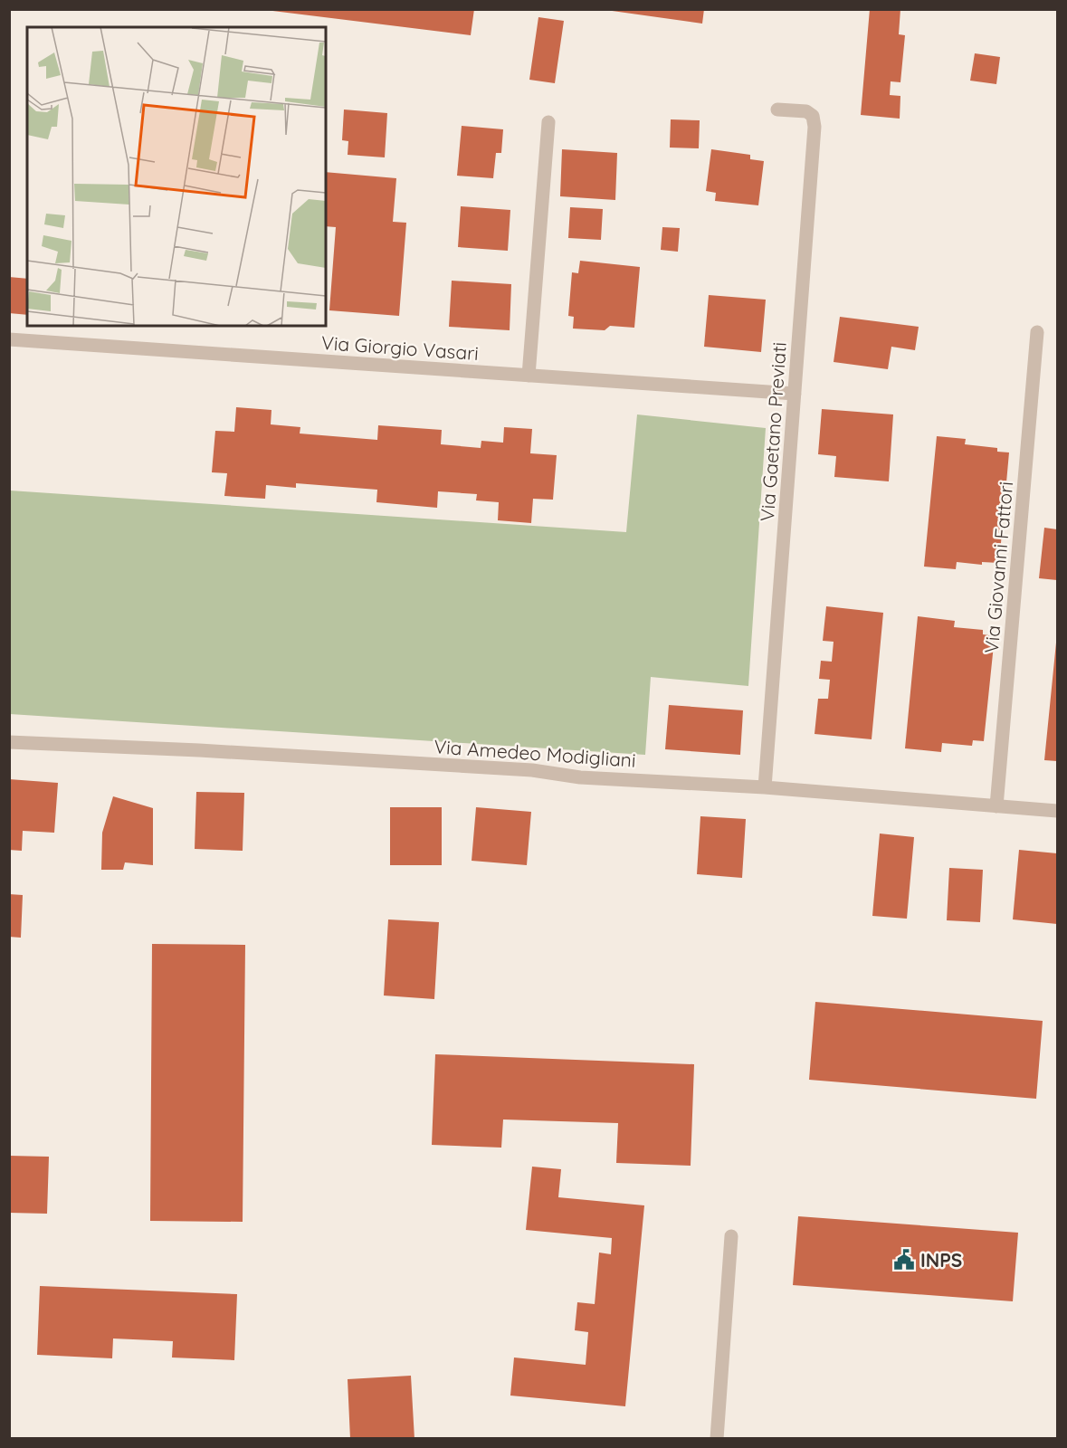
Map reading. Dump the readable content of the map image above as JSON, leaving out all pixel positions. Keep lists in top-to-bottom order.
{
  "streets": {
    "street": [
      "Via Giorgio Vasari",
      "Via Gaetano Previati",
      "Via Giovanni Fattori",
      "Via Amedeo Modigliani"
    ]
  },
  "crossings": [
    ["Via Giorgio Vasari", "Via Gaetano Previati"],
    ["Via Gaetano Previati", "Via Amedeo Modigliani"],
    ["Via Giovanni Fattori", "Via Amedeo Modigliani"]
  ],
  "places": {
    "public building": ["INPS"]
  }
}
